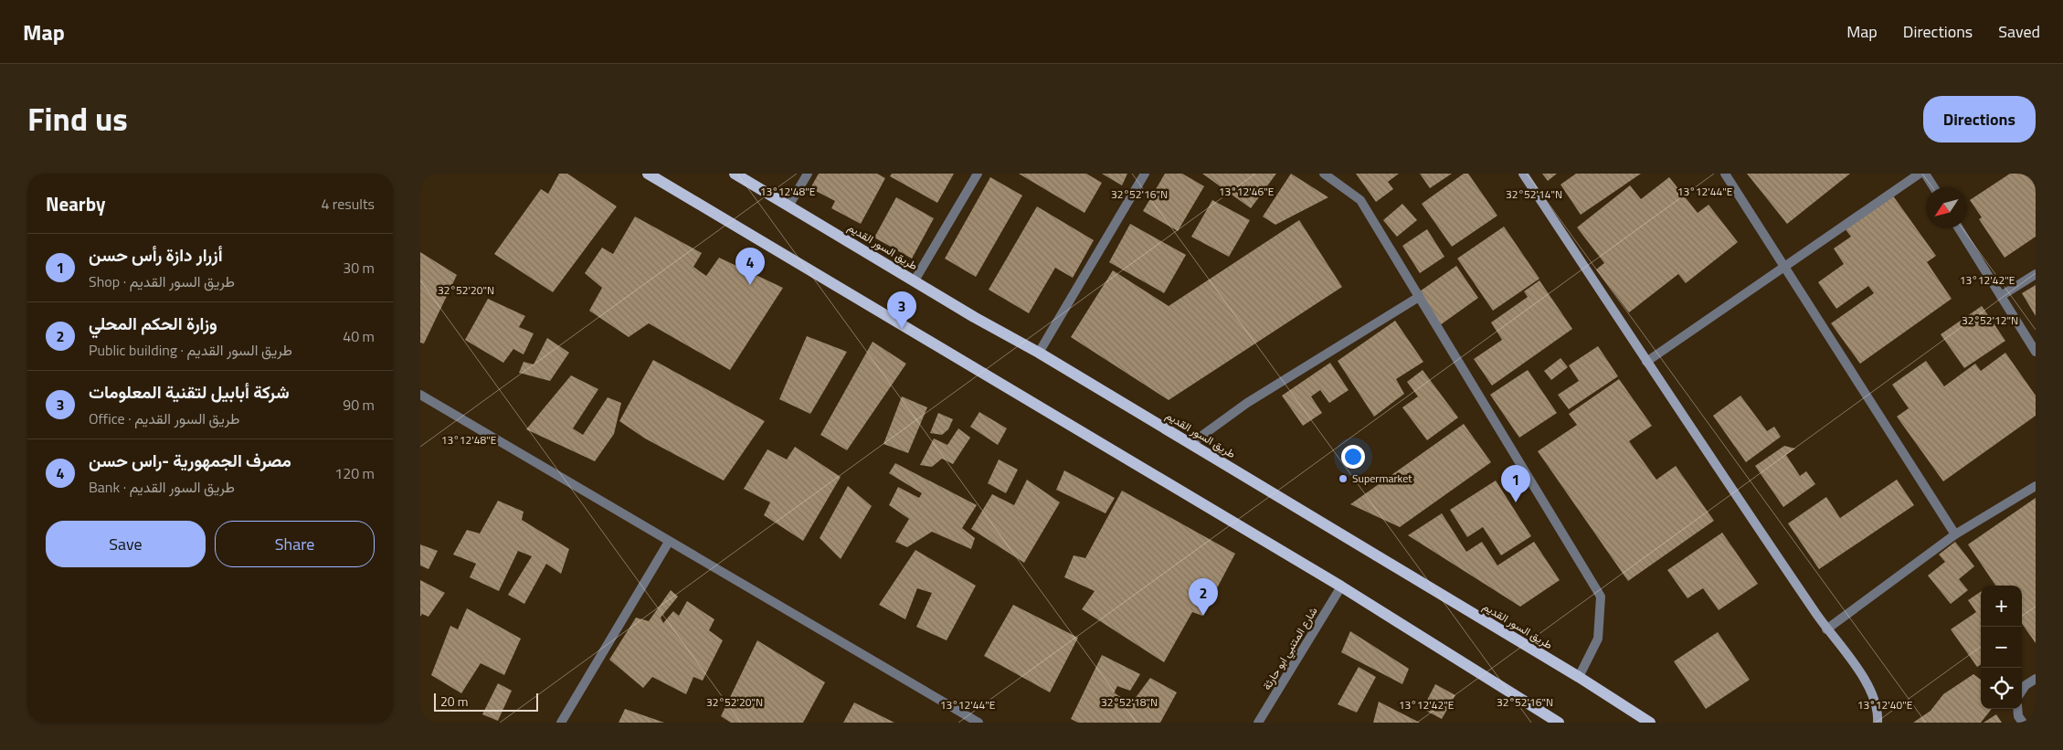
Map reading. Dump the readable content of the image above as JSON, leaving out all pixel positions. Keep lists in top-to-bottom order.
{
  "streets": {
    "main road": ["طريق السور القديم"],
    "street": ["شارع المتنبي ابو حارثة"]
  },
  "places": ["Supermarket"],
  "scale_bar": "20 m",
  "north": "bottom left",
  "page": {
    "header": "Map",
    "nav": ["Map", "Directions", "Saved"],
    "title": "Find us",
    "buttons": [
      "Directions",
      ["Save", "Share"]
    ],
    "heading": ["Nearby", "4 results"],
    "list": [
      {
        "mark": "1",
        "name": "أزرار دازة رأس حسن",
        "note": "Shop · طريق السور القديم",
        "value": "30 m"
      },
      {
        "mark": "2",
        "name": "وزارة الحكم المحلي",
        "note": "Public building · طريق السور القديم",
        "value": "40 m"
      },
      {
        "mark": "3",
        "name": "شركة أبابيل لتقنية المعلومات",
        "note": "Office · طريق السور القديم",
        "value": "90 m"
      },
      {
        "mark": "4",
        "name": "مصرف الجمهورية -راس حسن",
        "note": "Bank · طريق السور القديم",
        "value": "120 m"
      }
    ],
    "pins": [
      "4",
      "3",
      "1",
      "2"
    ],
    "map_buttons": ["+", "−"],
    "scale": "20 m"
  },
  "coordinates": [
    "13°12'44\"E",
    "13°12'48\"E",
    "13°12'46\"E",
    "32°52'16\"N",
    "32°52'14\"N",
    "13°12'42\"E",
    "32°52'20\"N",
    "32°52'12\"N",
    "32°52'18\"N",
    "13°12'40\"E"
  ]
}
